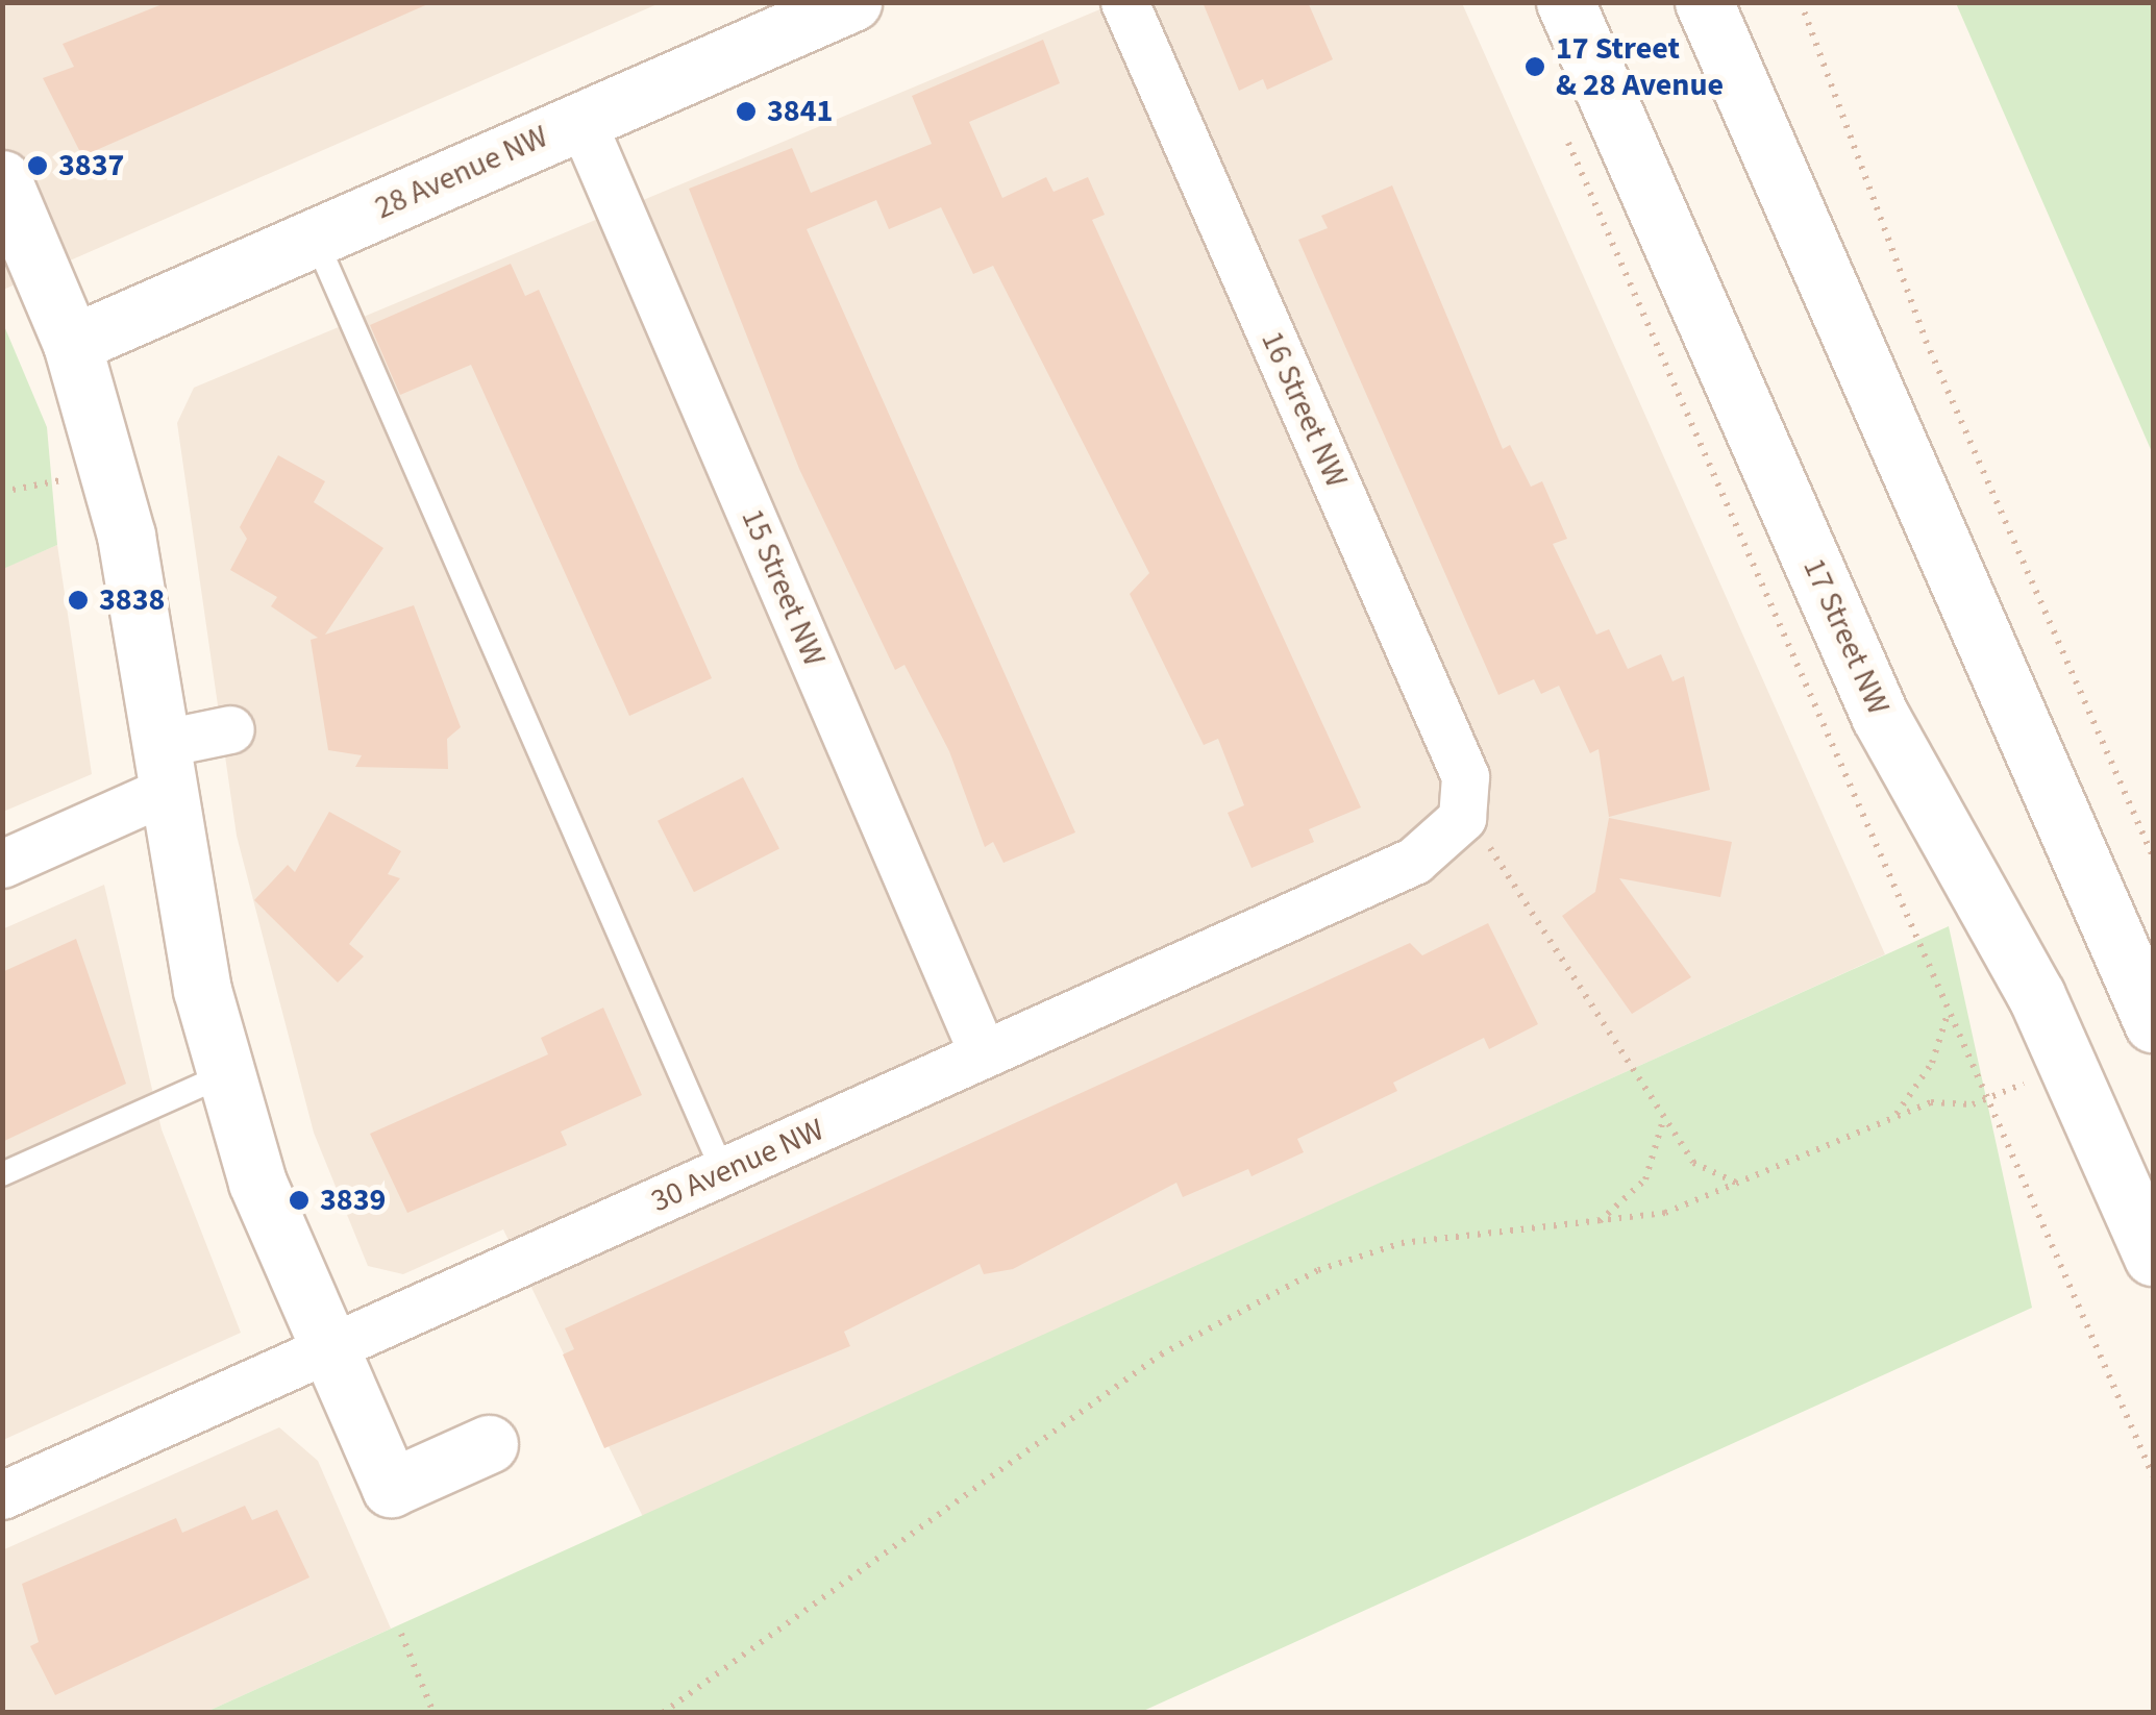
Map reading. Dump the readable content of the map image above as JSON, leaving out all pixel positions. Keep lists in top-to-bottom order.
{
  "streets": {
    "main road": ["28 Avenue NW", "17 Street NW"],
    "street": ["16 Street NW", "15 Street NW", "30 Avenue NW"]
  },
  "crossings": [
    ["28 Avenue NW", "15 Street NW"],
    ["16 Street NW", "30 Avenue NW"],
    ["15 Street NW", "30 Avenue NW"]
  ],
  "places": [
    "17 Street & 28 Avenue",
    "3841",
    "3837",
    "3838",
    "3839"
  ]
}
